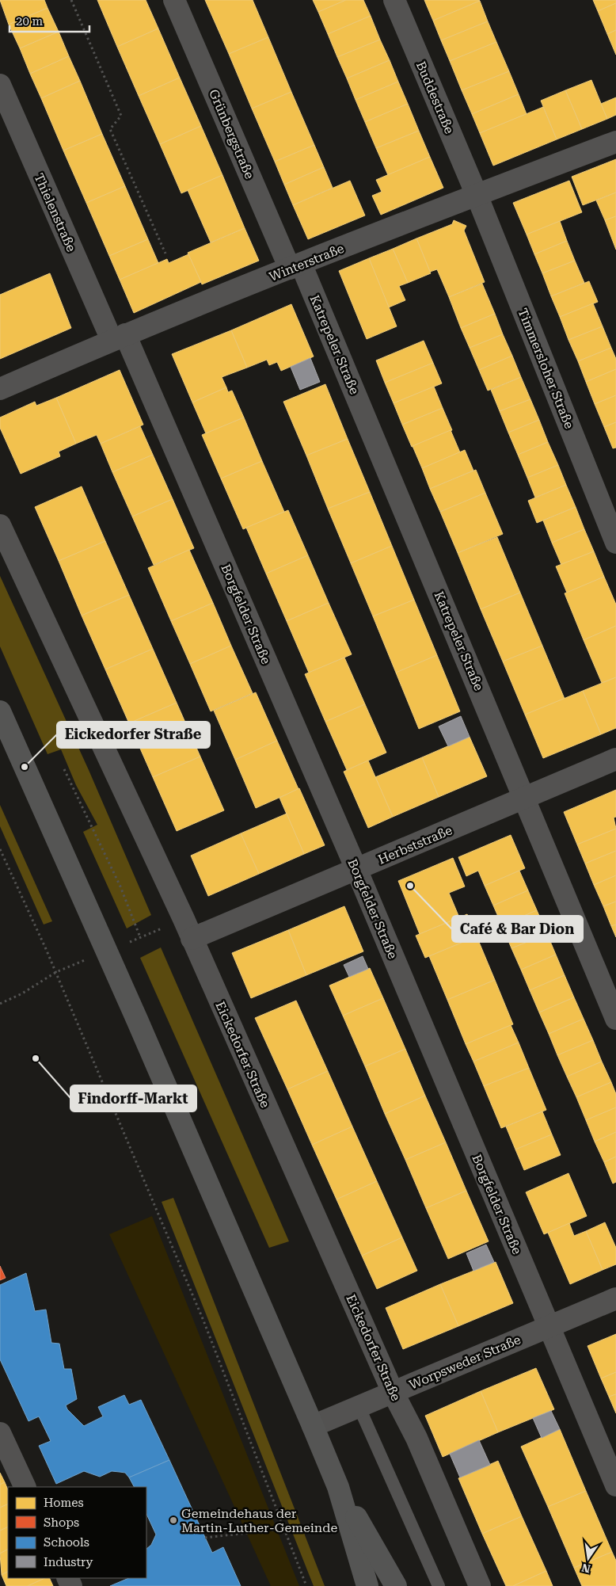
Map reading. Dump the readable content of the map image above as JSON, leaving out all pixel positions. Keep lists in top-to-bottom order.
{
  "streets": {
    "street": [
      "Buddestraße",
      "Grünbergstraße",
      "Thielenstraße",
      "Winterstraße",
      "Katrepeler Straße",
      "Timmersloher Straße",
      "Borgfelder Straße",
      "Herbststraße",
      "Eickedorfer Straße",
      "Worpsweder Straße"
    ]
  },
  "crossings": [
    ["Buddestraße", "Winterstraße"],
    ["Buddestraße", "Timmersloher Straße"],
    ["Grünbergstraße", "Winterstraße"],
    ["Grünbergstraße", "Katrepeler Straße"],
    ["Thielenstraße", "Winterstraße"],
    ["Thielenstraße", "Borgfelder Straße"],
    ["Winterstraße", "Katrepeler Straße"],
    ["Winterstraße", "Timmersloher Straße"],
    ["Winterstraße", "Borgfelder Straße"],
    ["Katrepeler Straße", "Herbststraße"],
    ["Borgfelder Straße", "Herbststraße"],
    ["Borgfelder Straße", "Worpsweder Straße"],
    ["Herbststraße", "Eickedorfer Straße"],
    ["Eickedorfer Straße", "Worpsweder Straße"]
  ],
  "places": [
    "Eickedorfer Straße",
    "Café & Bar Dion",
    "Findorff-Markt",
    "Gemeindehaus der Martin-Luther-Gemeinde"
  ],
  "legend": [
    "Homes",
    "Shops",
    "Schools",
    "Industry"
  ],
  "scale_bar": "20 m",
  "north": "bottom"
}
